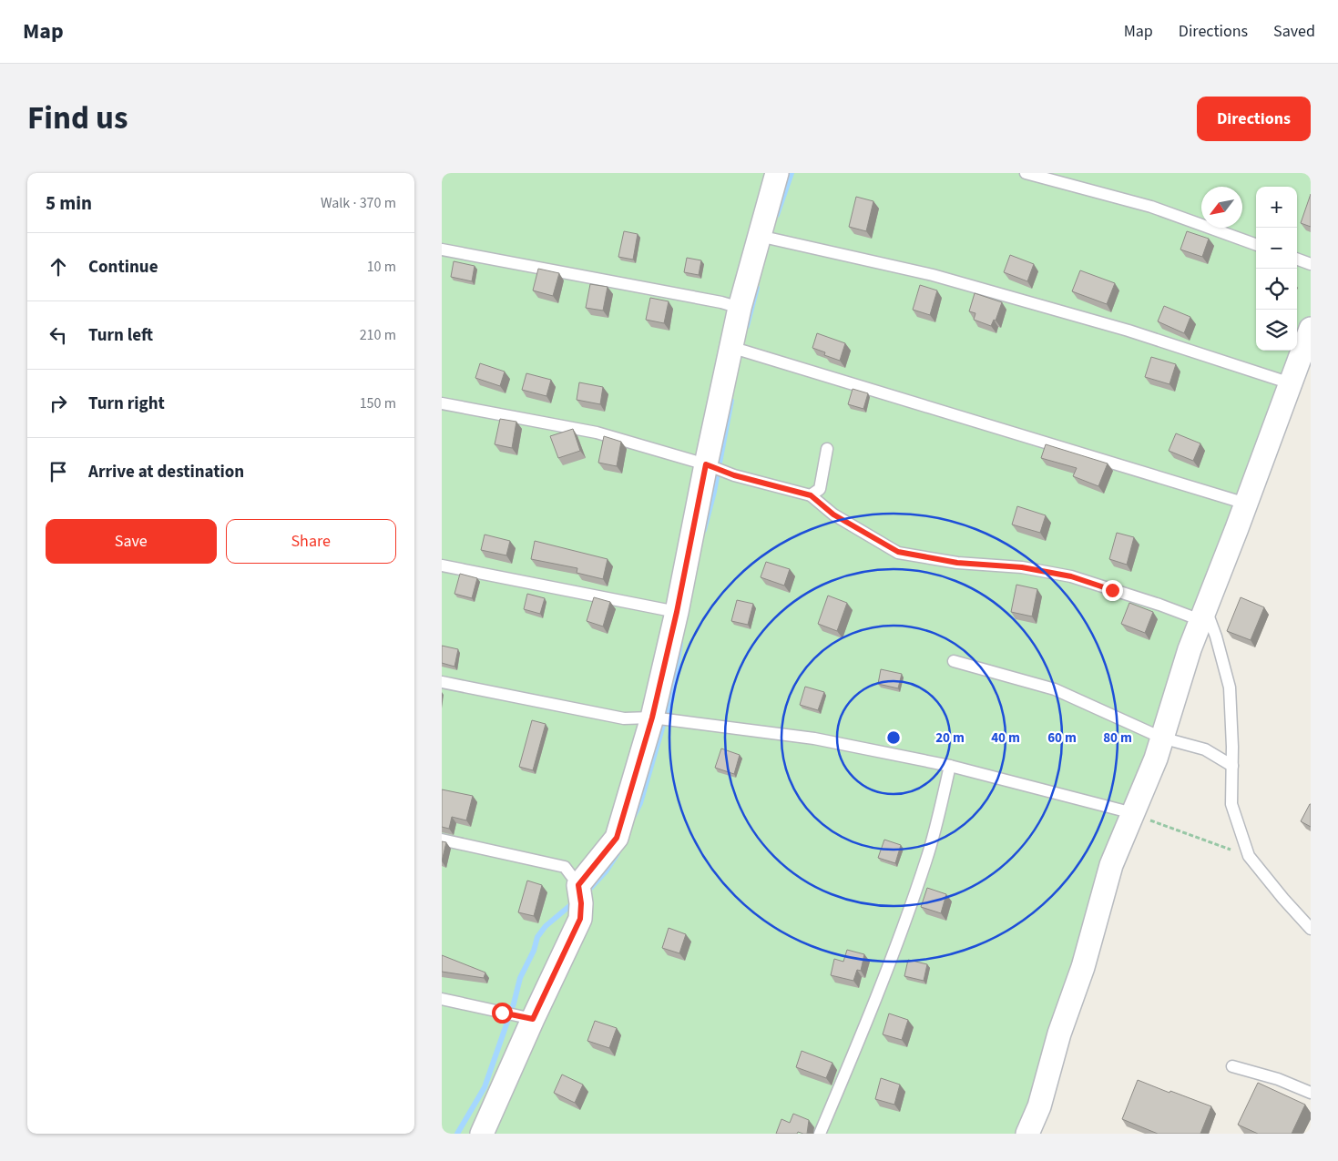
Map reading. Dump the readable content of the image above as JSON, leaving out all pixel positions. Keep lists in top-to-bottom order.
{
  "north": "bottom left",
  "page": {
    "header": "Map",
    "nav": ["Map", "Directions", "Saved"],
    "title": "Find us",
    "buttons": [
      "Directions",
      ["Save", "Share"]
    ],
    "heading": ["5 min", "Walk · 370 m"],
    "map_buttons": ["+", "−"],
    "list": [
      ["Continue", "10 m"],
      ["Turn left", "210 m"],
      ["Turn right", "150 m"],
      "Arrive at destination"
    ]
  },
  "rings": [
    "20 m",
    "40 m",
    "60 m",
    "80 m"
  ]
}
